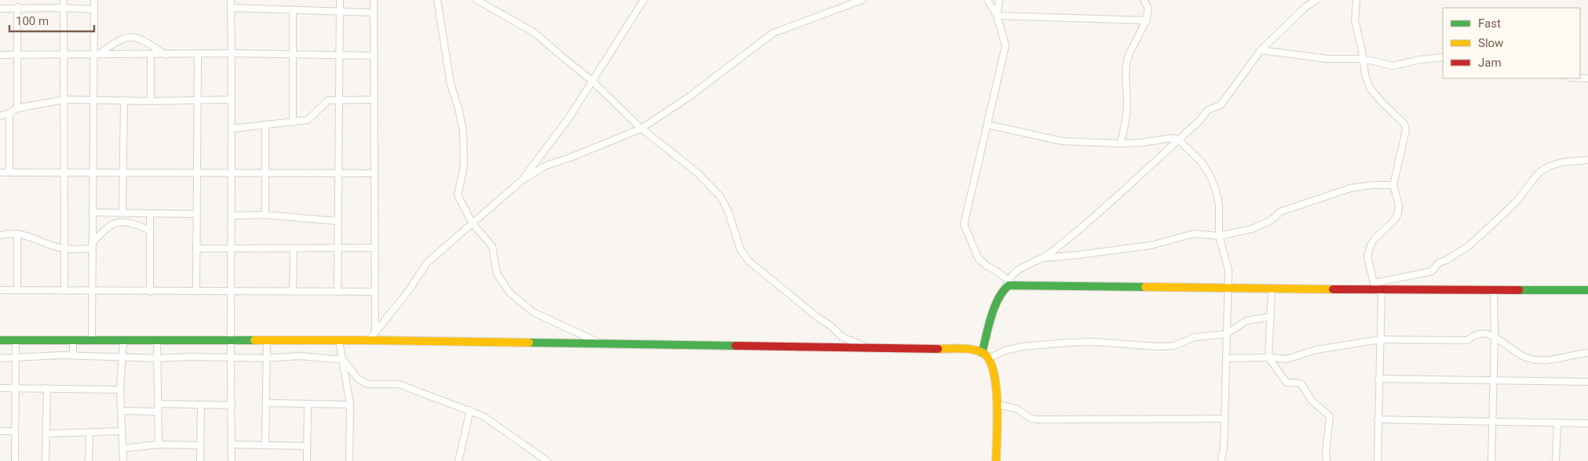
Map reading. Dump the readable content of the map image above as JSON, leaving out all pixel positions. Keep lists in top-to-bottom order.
{
  "legend": ["Fast", "Slow", "Jam"],
  "scale_bar": "100 m"
}
